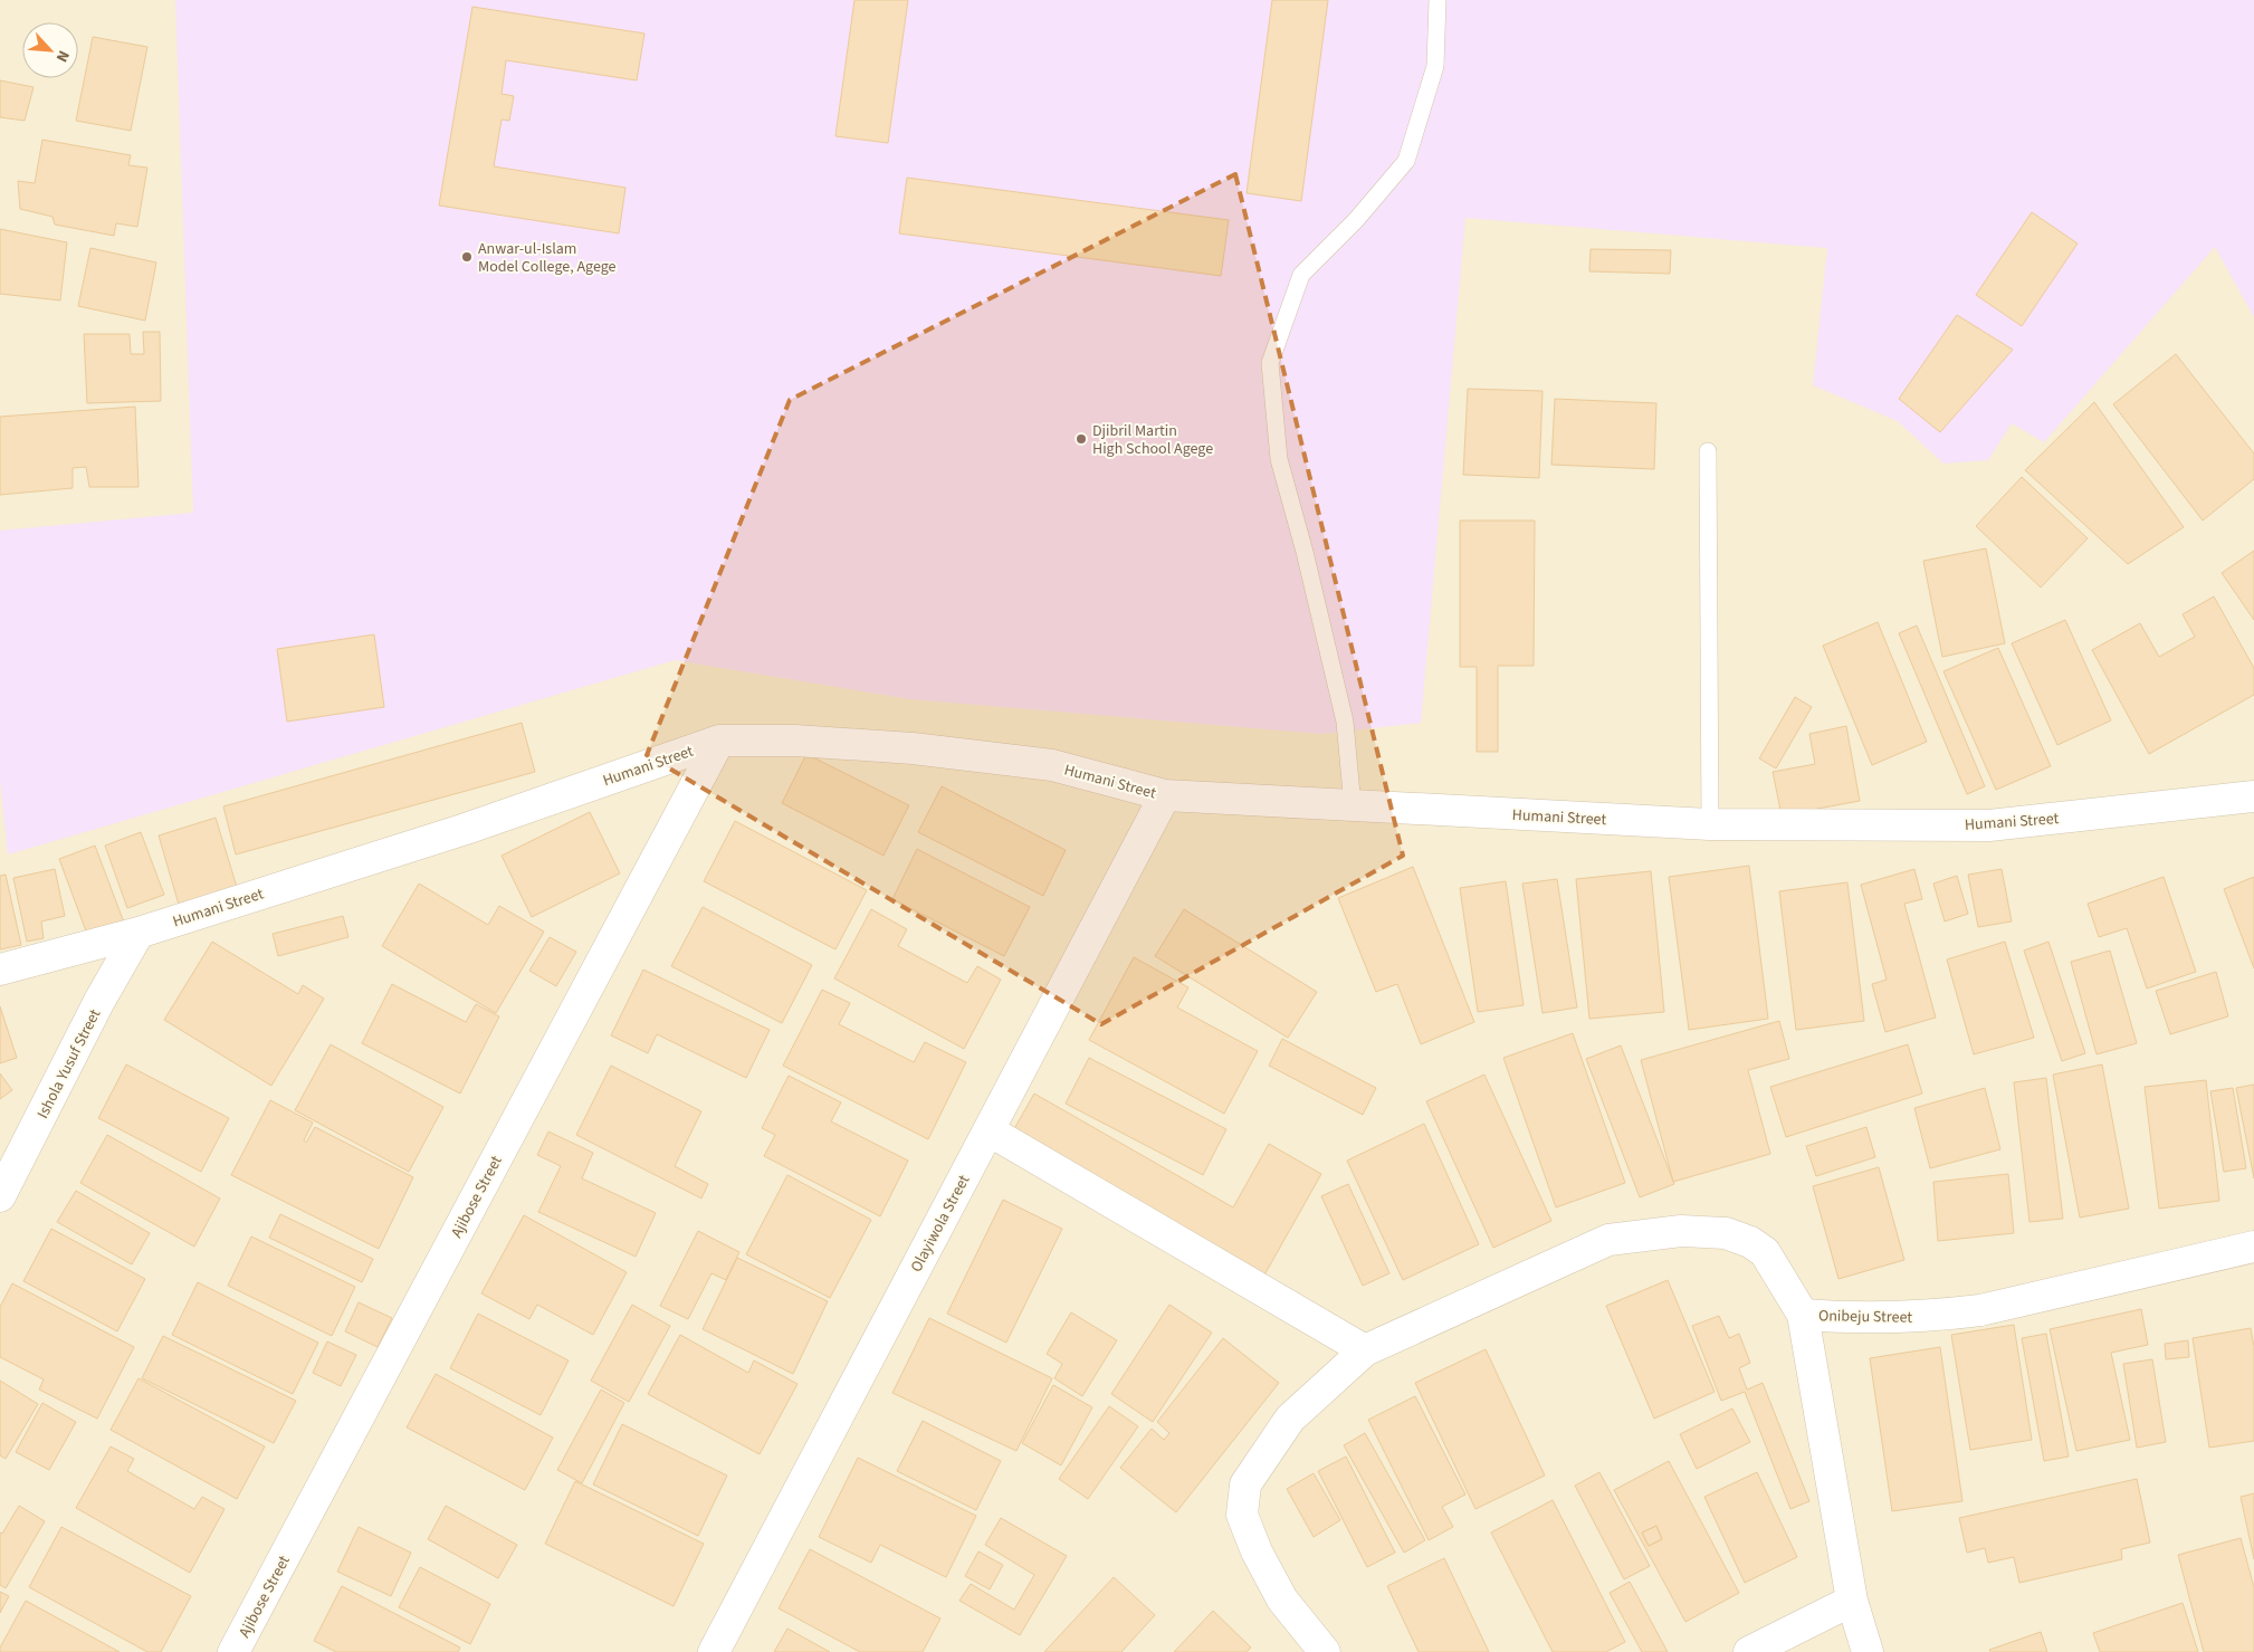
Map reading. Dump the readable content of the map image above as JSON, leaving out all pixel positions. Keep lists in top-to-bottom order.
{
  "streets": {
    "street": [
      "Humani Street",
      "Ishola Yusuf Street",
      "Ajibose Street",
      "Olayiwola Street",
      "Onibeju Street"
    ]
  },
  "crossings": [
    ["Humani Street", "Ishola Yusuf Street"],
    ["Humani Street", "Ajibose Street"],
    ["Humani Street", "Olayiwola Street"]
  ],
  "places": ["Anwar-ul-Islam Model College, Agege", "Djibril Martin High School Agege"],
  "north": "bottom right"
}
